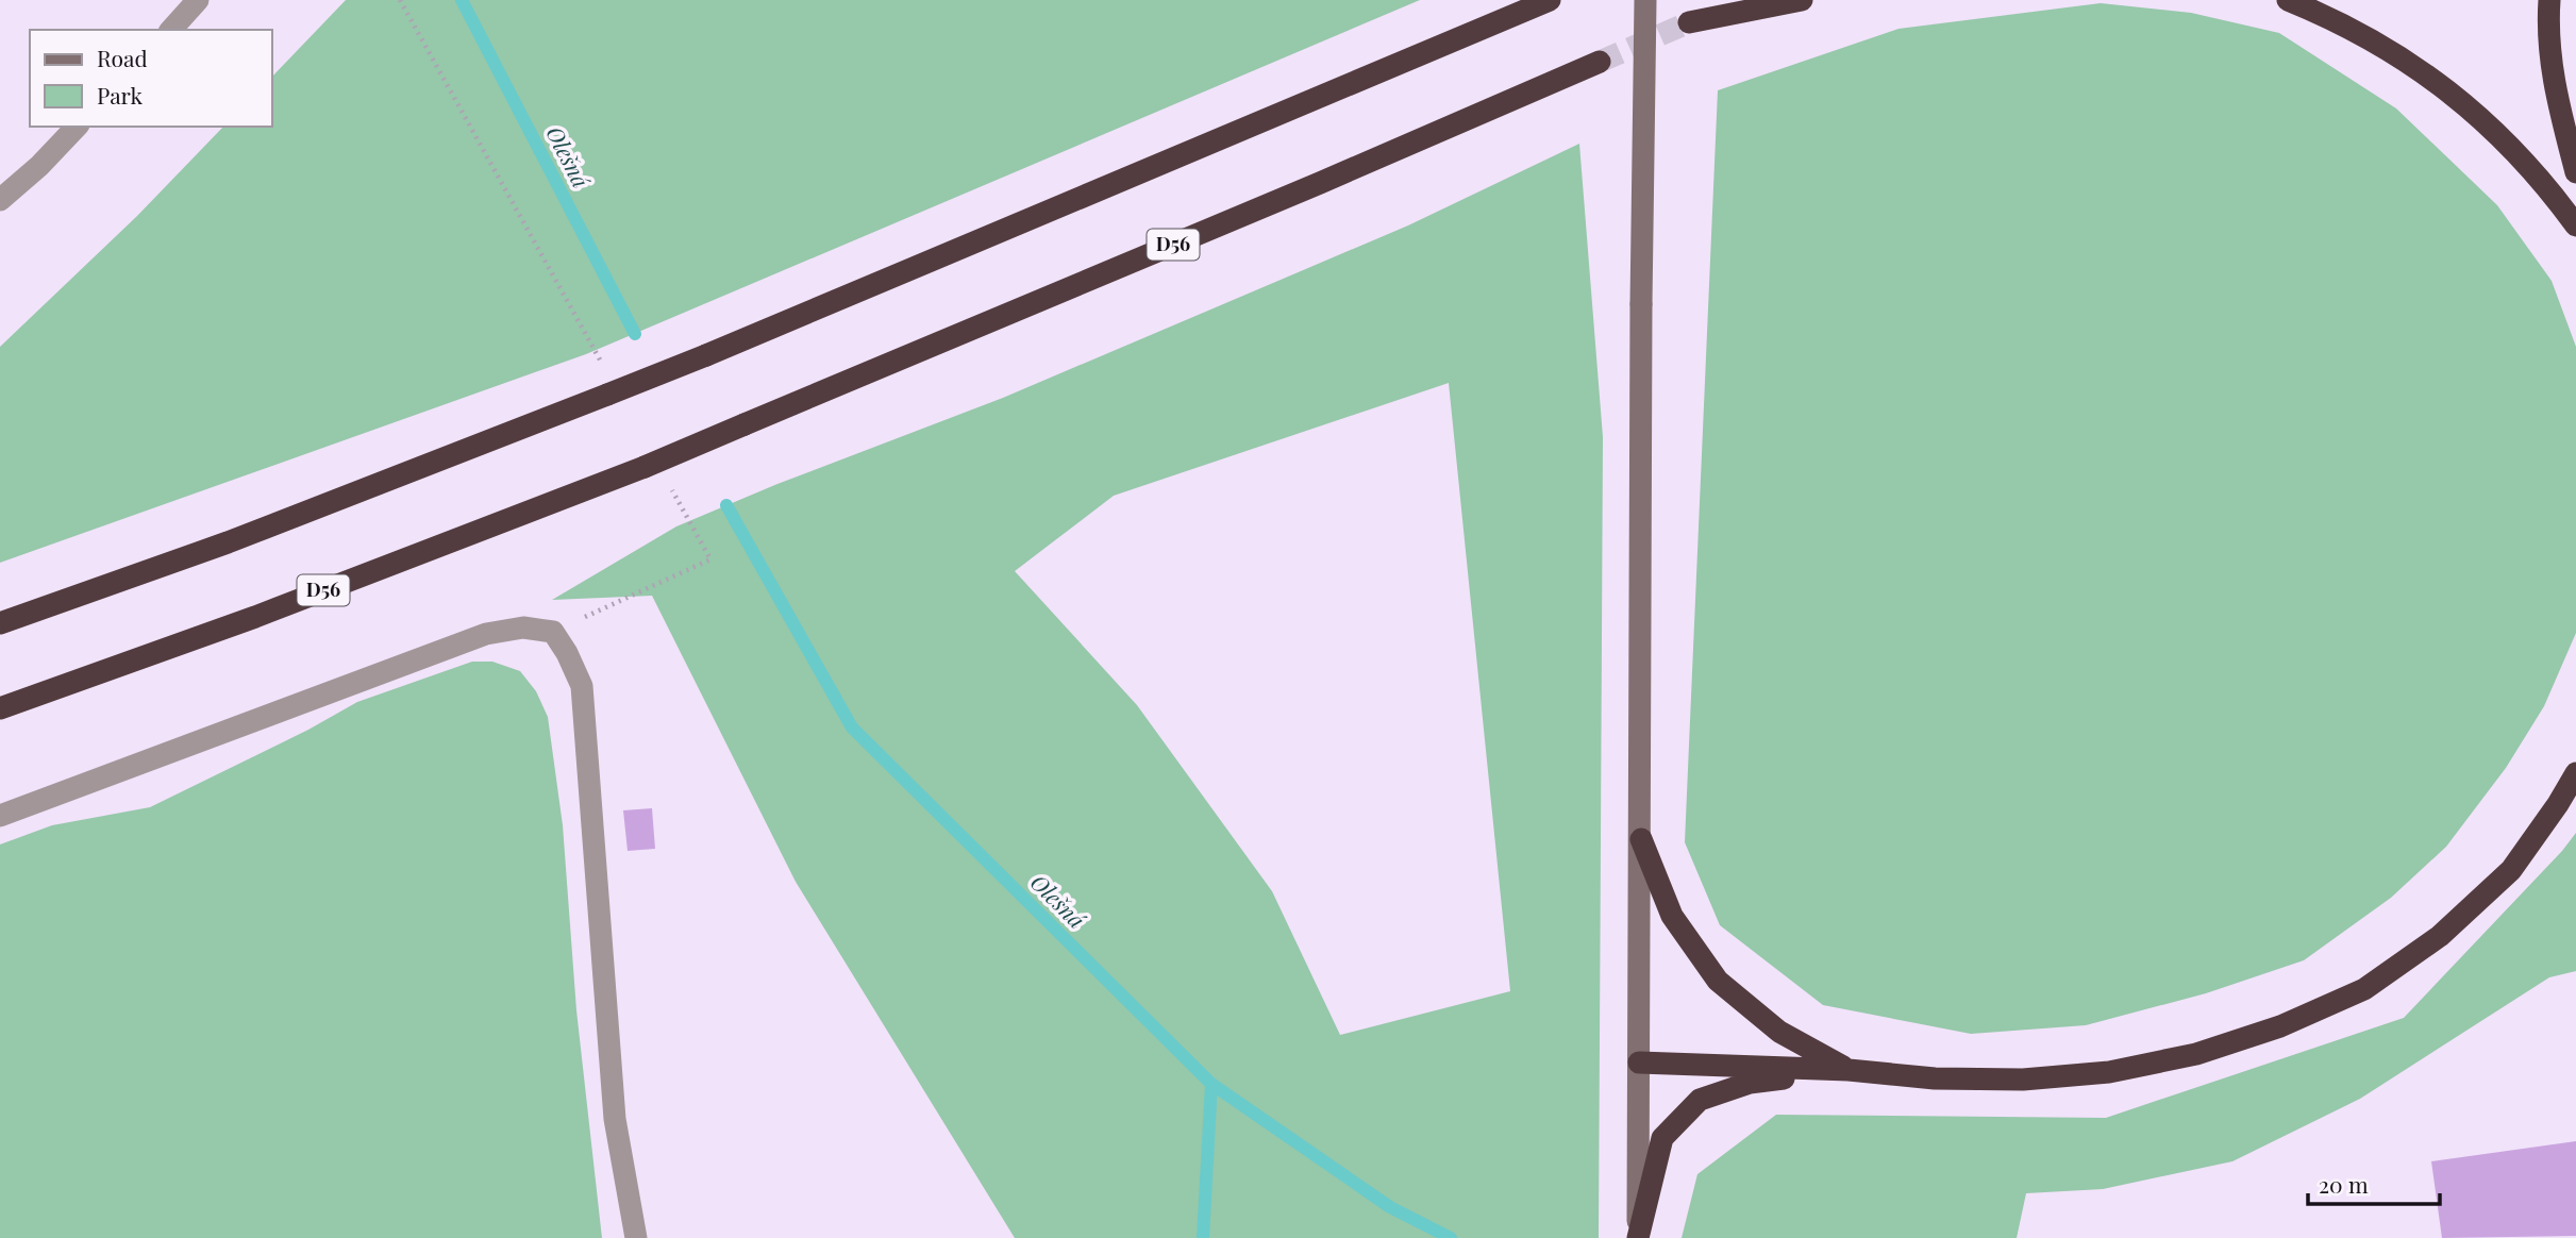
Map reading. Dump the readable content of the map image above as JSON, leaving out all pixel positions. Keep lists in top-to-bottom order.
{
  "streets": {
    "highway": ["D56"]
  },
  "water": ["Olešná"],
  "legend": ["Road", "Park"],
  "scale_bar": "20 m"
}
